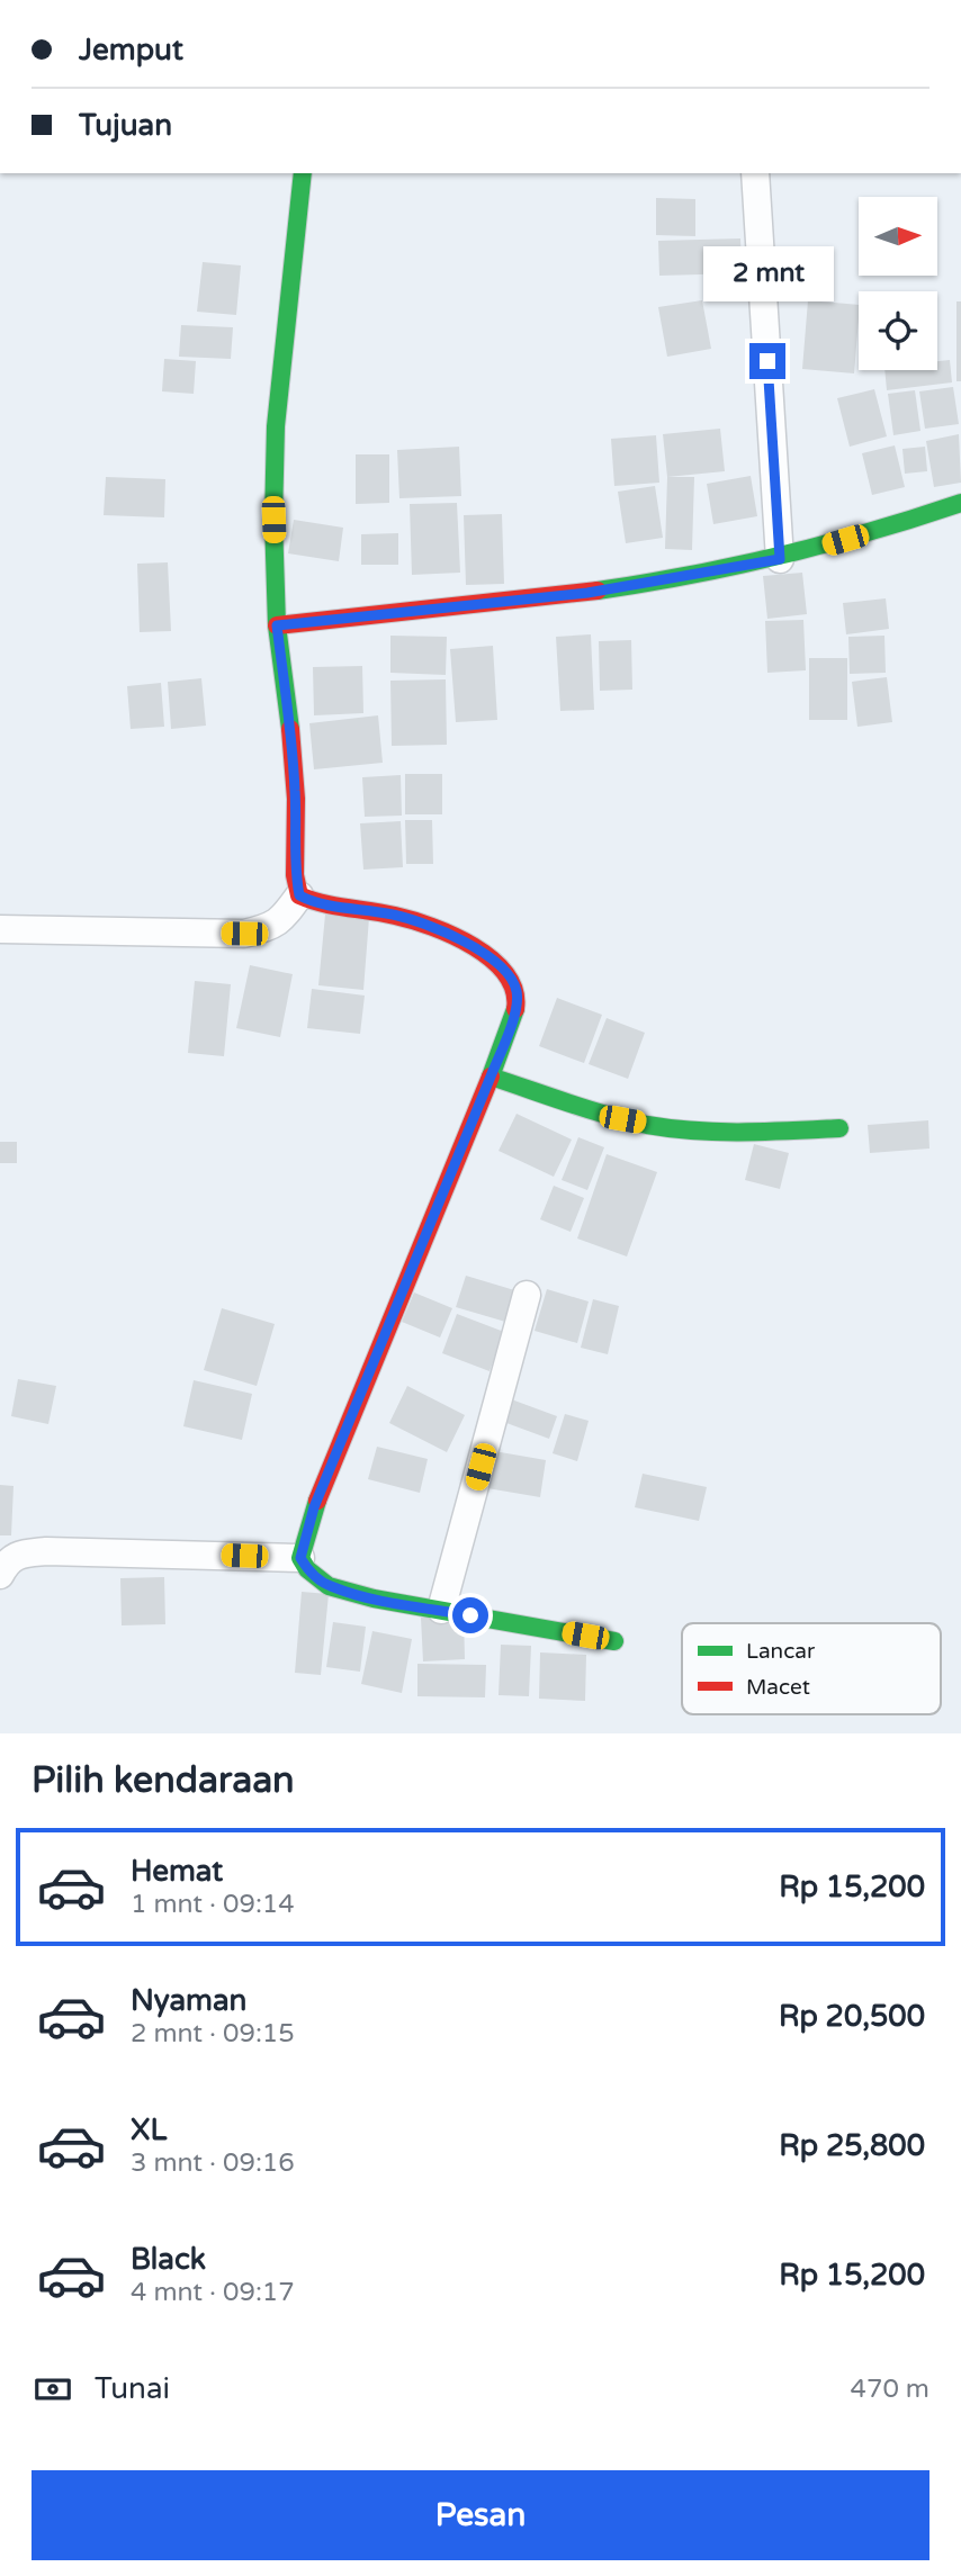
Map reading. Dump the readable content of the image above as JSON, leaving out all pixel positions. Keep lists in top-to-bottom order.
{
  "legend": ["Lancar", "Macet"],
  "north": "right",
  "page": {
    "banner": ["Jemput", "Tujuan"],
    "bubble": "2 mnt",
    "heading": "Pilih kendaraan",
    "list": [
      {
        "name": "Hemat",
        "note": "1 mnt · 09:14",
        "value": "Rp 15,200"
      },
      {
        "name": "Nyaman",
        "note": "2 mnt · 09:15",
        "value": "Rp 20,500"
      },
      {
        "name": "XL",
        "note": "3 mnt · 09:16",
        "value": "Rp 25,800"
      },
      {
        "name": "Black",
        "note": "4 mnt · 09:17",
        "value": "Rp 15,200"
      }
    ],
    "pay": ["Tunai", "470 m"],
    "buttons": "Pesan"
  }
}
